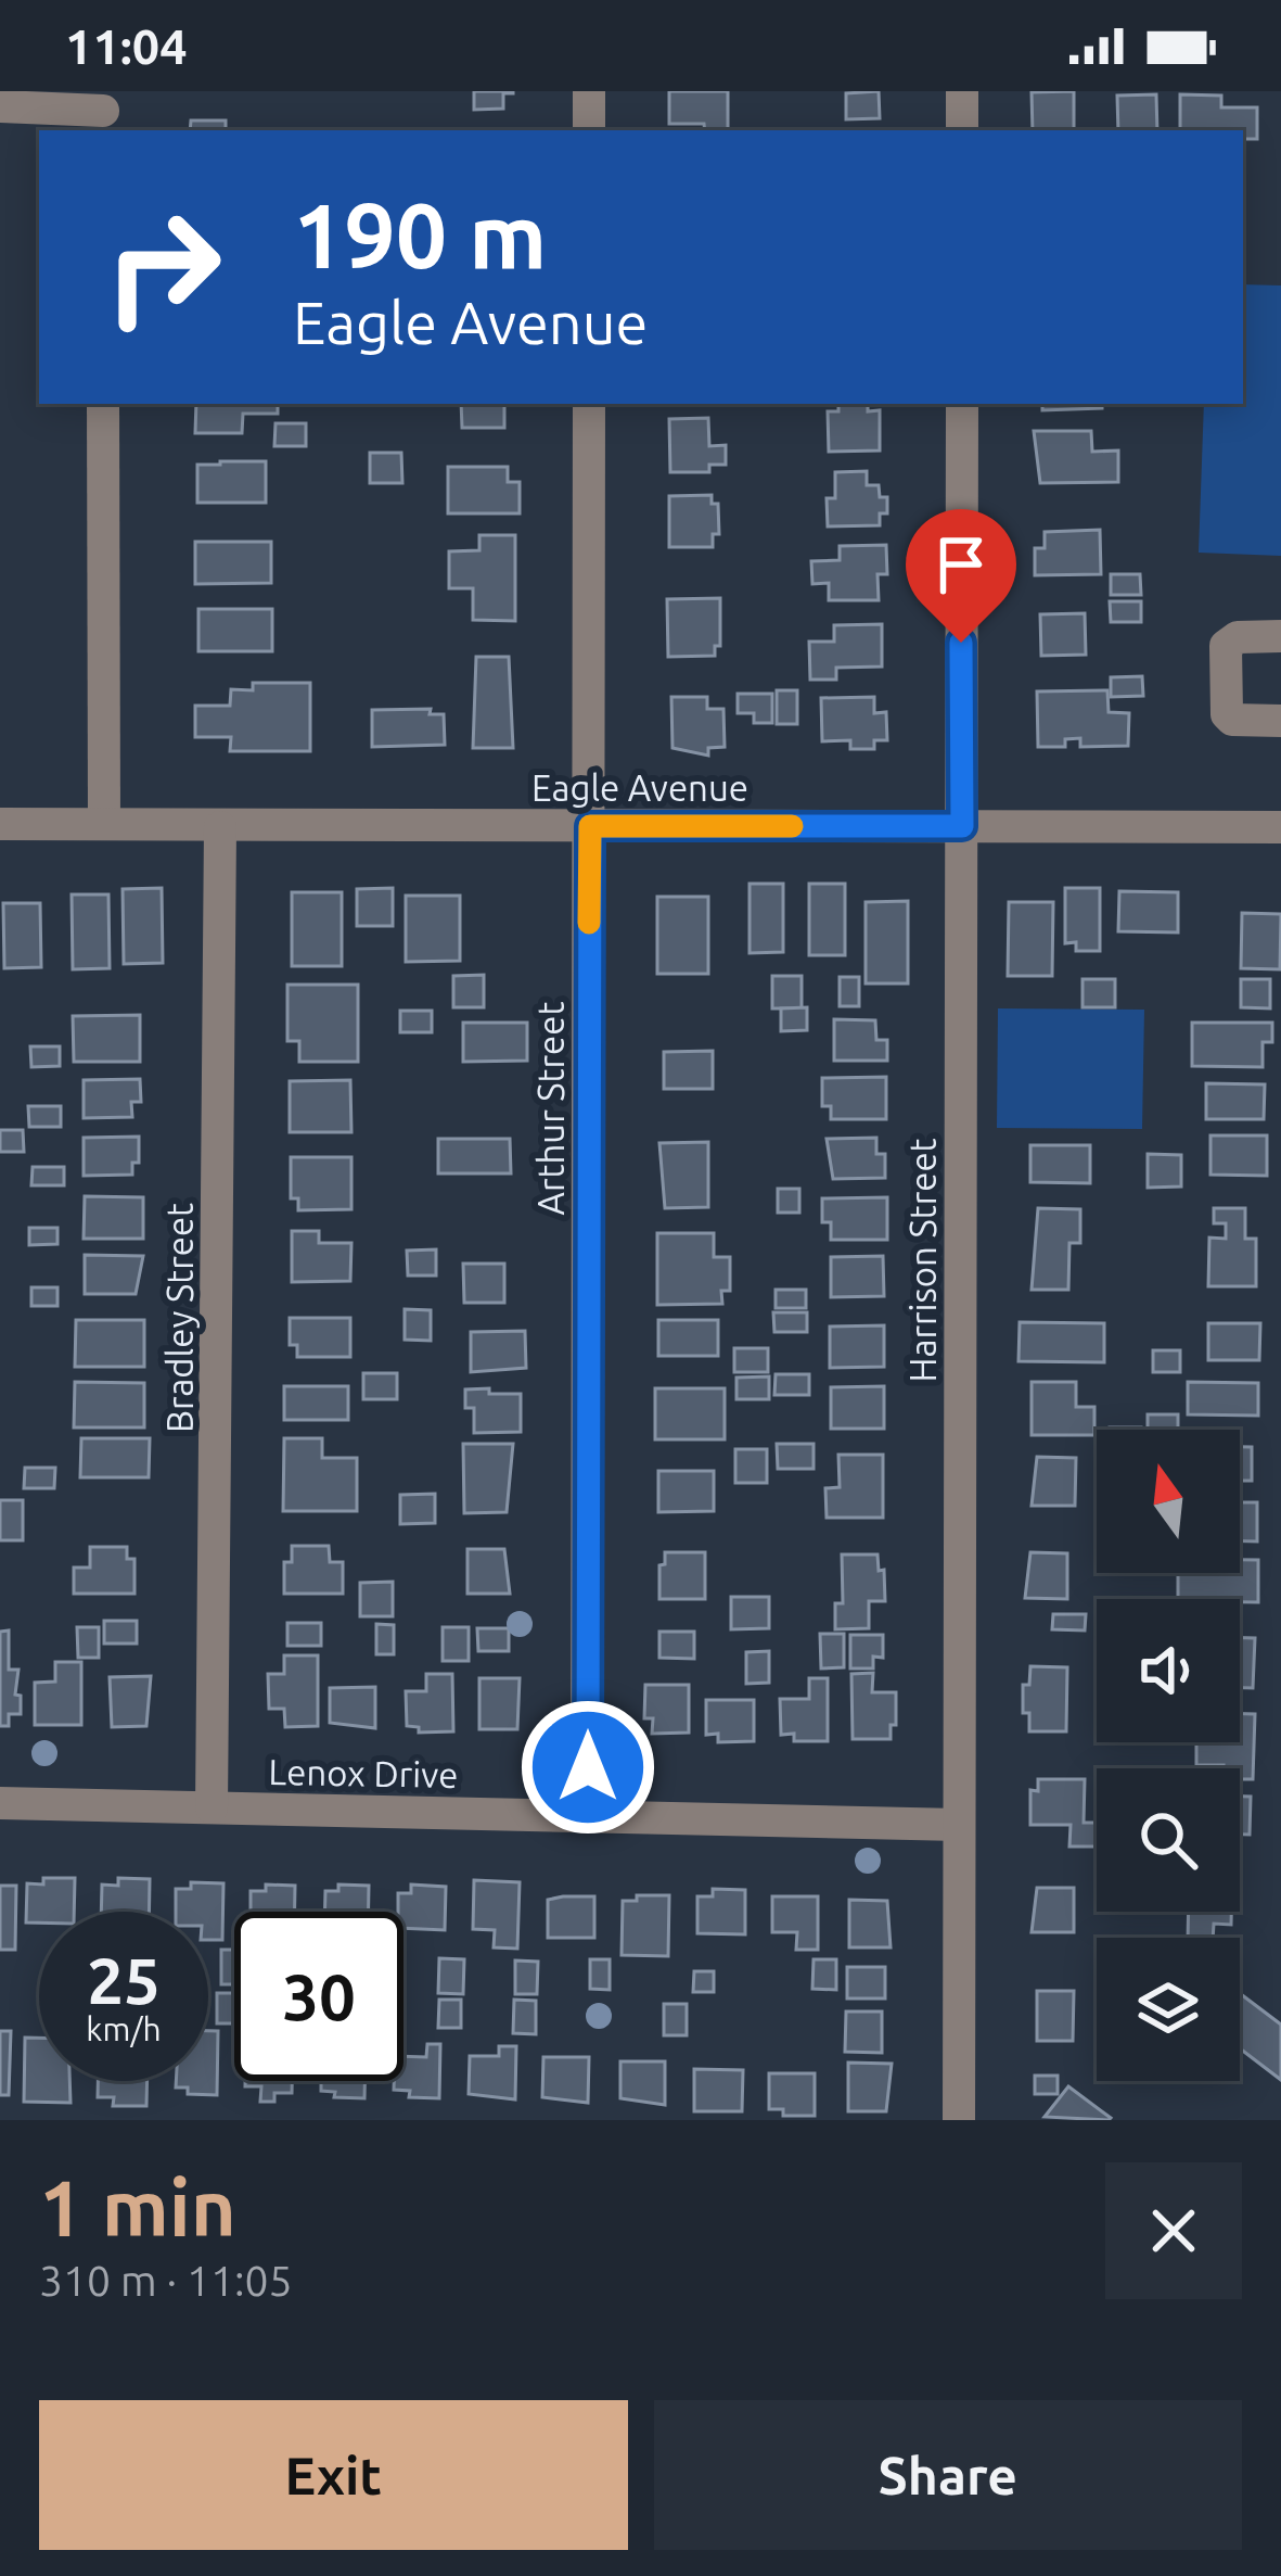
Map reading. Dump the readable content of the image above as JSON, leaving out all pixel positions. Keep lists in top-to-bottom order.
{
  "streets": {
    "street": [
      "Eagle Avenue",
      "Arthur Street",
      "Harrison Street",
      "Bradley Street",
      "Lenox Drive"
    ]
  },
  "crossings": [
    ["Eagle Avenue", "Arthur Street"],
    ["Eagle Avenue", "Harrison Street"],
    ["Eagle Avenue", "Bradley Street"],
    ["Arthur Street", "Lenox Drive"],
    ["Harrison Street", "Lenox Drive"],
    ["Bradley Street", "Lenox Drive"]
  ],
  "north": "top",
  "page": {
    "status": "11:04",
    "turn": ["190 m", "Eagle Avenue"],
    "speed": "25 km/h",
    "limit": "30",
    "heading": ["1 min", "310 m · 11:05"],
    "buttons": ["Exit", "Share"]
  }
}
